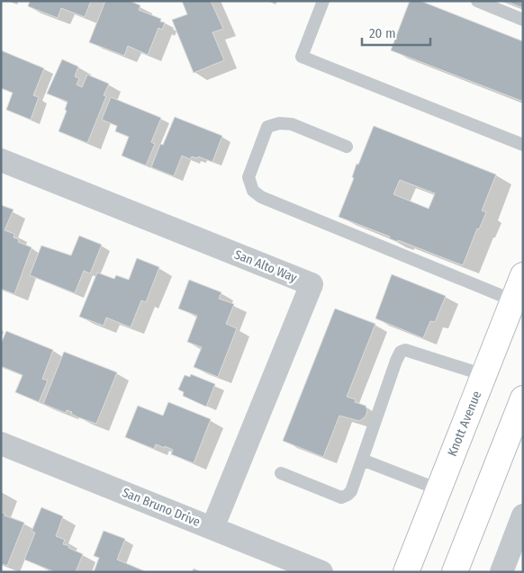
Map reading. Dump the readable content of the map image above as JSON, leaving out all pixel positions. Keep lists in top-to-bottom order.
{
  "streets": {
    "main road": ["Knott Avenue"],
    "street": ["San Alto Way", "San Bruno Drive"]
  },
  "crossings": [
    ["San Alto Way", "San Bruno Drive"]
  ],
  "scale_bar": "20 m"
}
